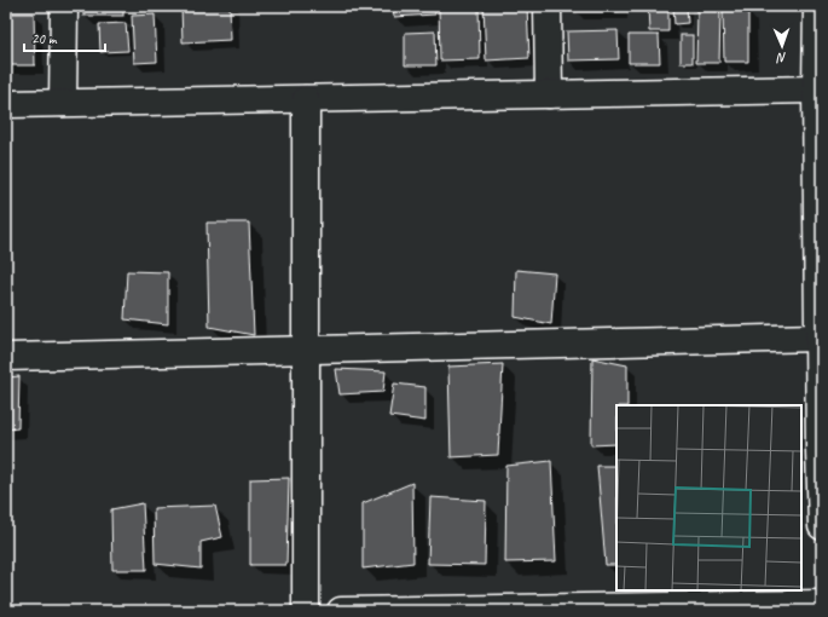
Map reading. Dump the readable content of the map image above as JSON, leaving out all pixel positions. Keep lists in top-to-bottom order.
{
  "scale_bar": "20 m",
  "north": "bottom"
}
